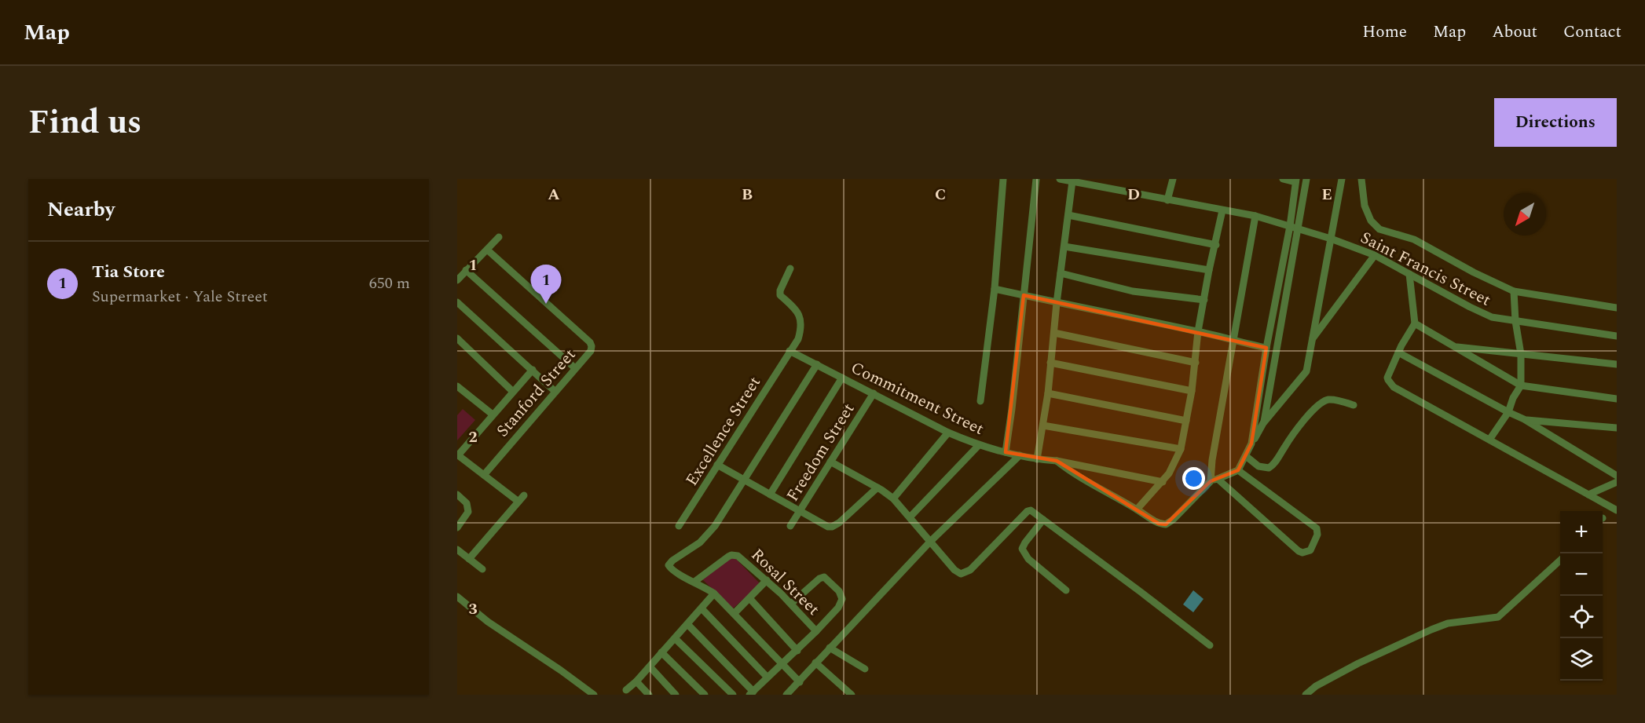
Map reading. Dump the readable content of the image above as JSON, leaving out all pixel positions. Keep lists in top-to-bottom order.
{
  "streets": {
    "street": [
      "Saint Francis Street",
      "Stanford Street",
      "Commitment Street",
      "Excellence Street",
      "Freedom Street",
      "Rosal Street"
    ]
  },
  "crossings": [
    ["Commitment Street", "Excellence Street"],
    ["Commitment Street", "Freedom Street"]
  ],
  "north": "bottom left",
  "page": {
    "header": "Map",
    "nav": [
      "Home",
      "Map",
      "About",
      "Contact"
    ],
    "title": "Find us",
    "buttons": "Directions",
    "heading": "Nearby",
    "list": [
      {
        "mark": "1",
        "name": "Tia Store",
        "note": "Supermarket · Yale Street",
        "value": "650 m"
      }
    ],
    "pins": "1",
    "map_buttons": ["+", "−"]
  },
  "grid": {
    "columns": [
      "A",
      "B",
      "C",
      "D",
      "E"
    ],
    "rows": ["1", "2", "3"]
  }
}
